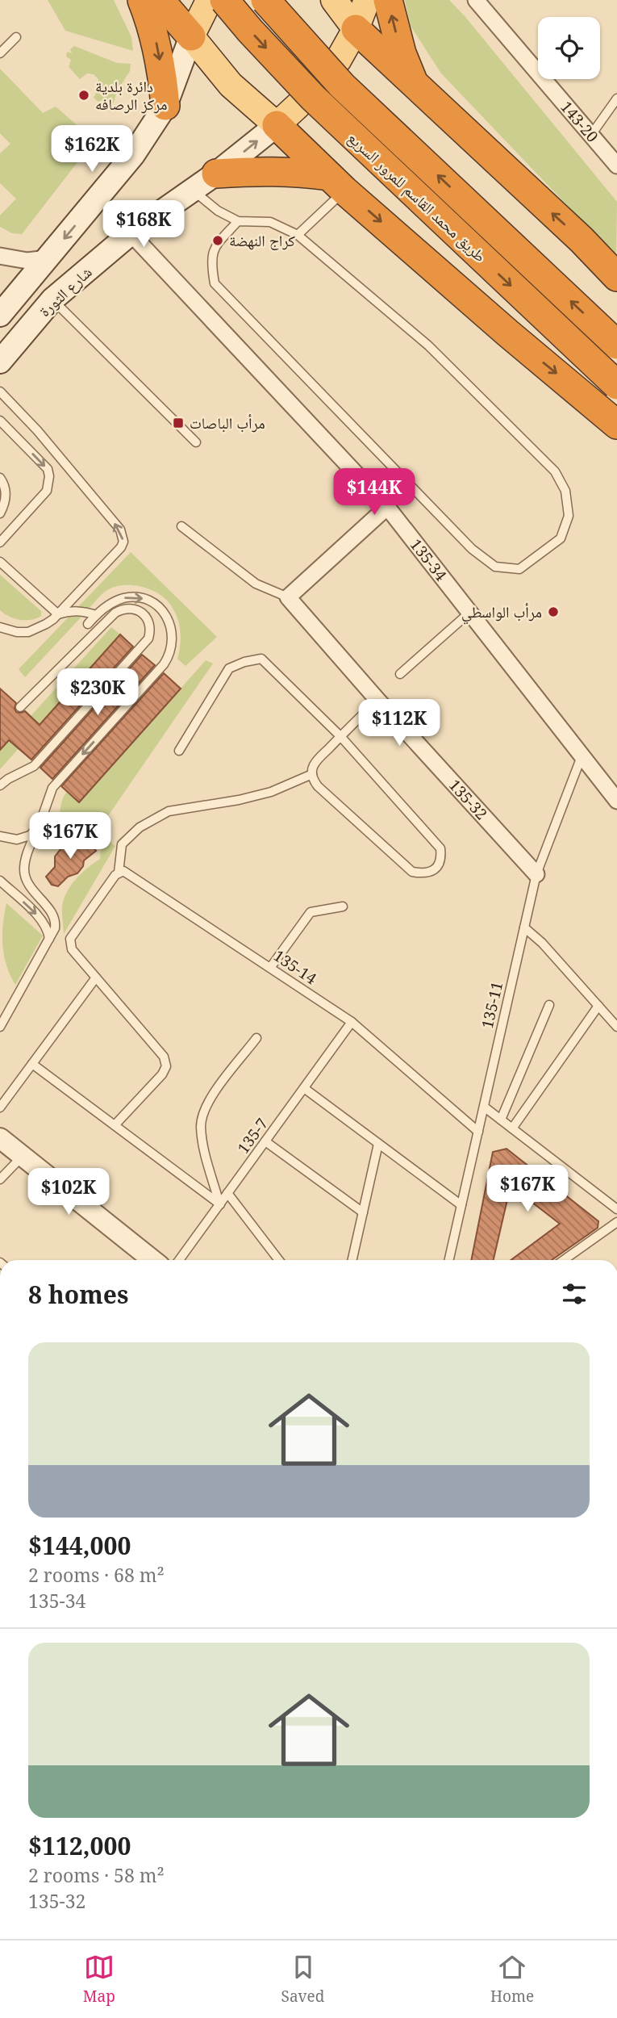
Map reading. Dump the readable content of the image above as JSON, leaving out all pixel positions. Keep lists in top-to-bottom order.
{
  "streets": {
    "highway": ["طريق محمد القاسم للمرور السريع"],
    "main road": ["شارع الثورة"],
    "street": ["143-20", "135-34", "135-32"],
    "lane": ["135-14", "135-11", "135-7"]
  },
  "crossings": [
    ["طريق محمد القاسم للمرور السريع", "شارع الثورة"],
    ["شارع الثورة", "135-34"],
    ["135-34", "135-11"],
    ["135-32", "135-11"],
    ["135-14", "135-11"],
    ["135-14", "135-7"]
  ],
  "places": {
    "other": ["دائرة بلدية مركز الرصافه", "كراج النهضة", "مرأب الواسطي"],
    "transit": ["مرأب الباصات"]
  },
  "page": {
    "price": [
      "$162K",
      "$168K",
      "$144K",
      "$230K",
      "$112K",
      "$167K",
      "$167K",
      "$102K"
    ],
    "heading": "8 homes",
    "list": [
      {
        "name": "$144,000",
        "note": "2 rooms · 68 m² · 135-34"
      },
      {
        "name": "$112,000",
        "note": "2 rooms · 58 m² · 135-32"
      }
    ],
    "tabs": ["Map", "Saved", "Home"]
  }
}
